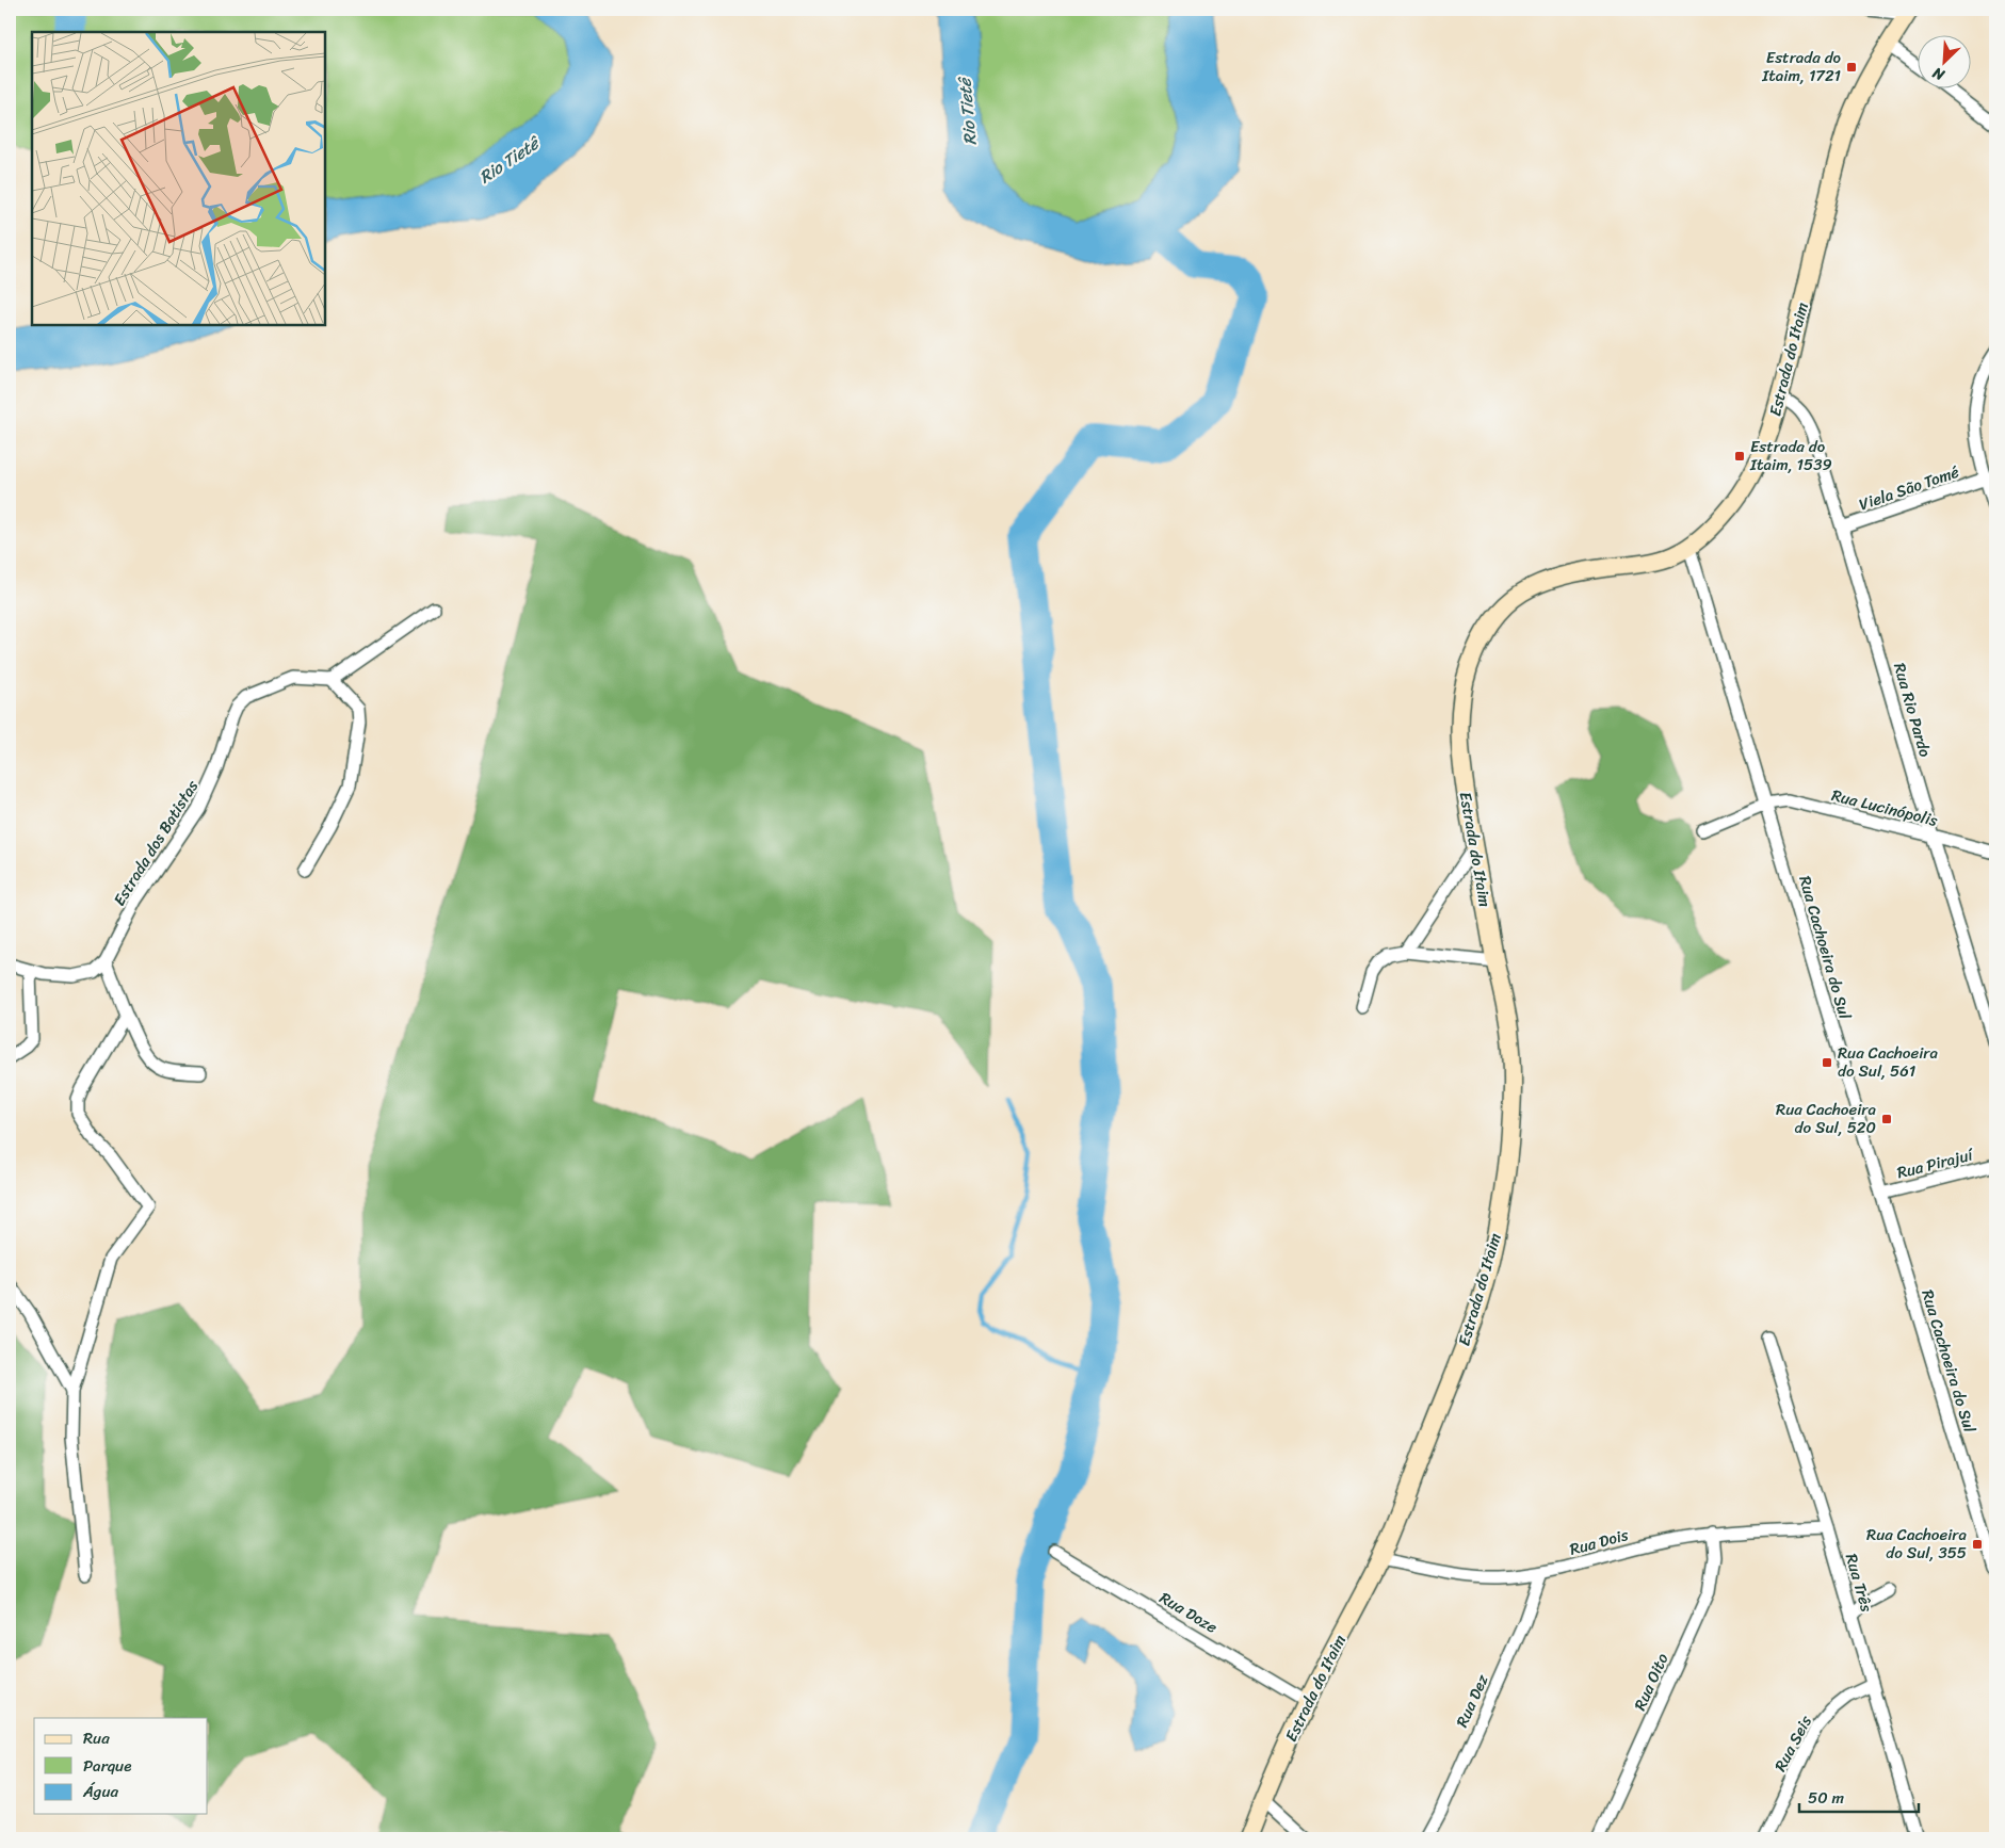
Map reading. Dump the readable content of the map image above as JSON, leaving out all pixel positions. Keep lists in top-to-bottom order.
{
  "streets": {
    "street": [
      "Estrada do Itaim",
      "Viela São Tomé",
      "Rua Rio Pardo",
      "Rua Lucinópolis",
      "Estrada dos Batistas",
      "Rua Cachoeira do Sul",
      "Rua Pirajuí",
      "Rua Dois",
      "Rua Três",
      "Rua Doze",
      "Rua Oito",
      "Rua Dez",
      "Rua Seis"
    ]
  },
  "crossings": [
    ["Estrada do Itaim", "Rua Rio Pardo"],
    ["Estrada do Itaim", "Rua Cachoeira do Sul"],
    ["Estrada do Itaim", "Rua Dois"],
    ["Estrada do Itaim", "Rua Doze"],
    ["Viela São Tomé", "Rua Rio Pardo"],
    ["Rua Rio Pardo", "Rua Lucinópolis"],
    ["Rua Lucinópolis", "Rua Cachoeira do Sul"],
    ["Rua Cachoeira do Sul", "Rua Pirajuí"],
    ["Rua Dois", "Rua Três"],
    ["Rua Dois", "Rua Oito"],
    ["Rua Dois", "Rua Dez"],
    ["Rua Três", "Rua Seis"]
  ],
  "water": ["Rio Tietê"],
  "places": {
    "transit": [
      "Estrada do Itaim, 1721",
      "Estrada do Itaim, 1539",
      "Rua Cachoeira do Sul, 561",
      "Rua Cachoeira do Sul, 520",
      "Rua Cachoeira do Sul, 355"
    ]
  },
  "legend": ["Rua", "Parque", "Água"],
  "scale_bar": "50 m",
  "north": "bottom left"
}
